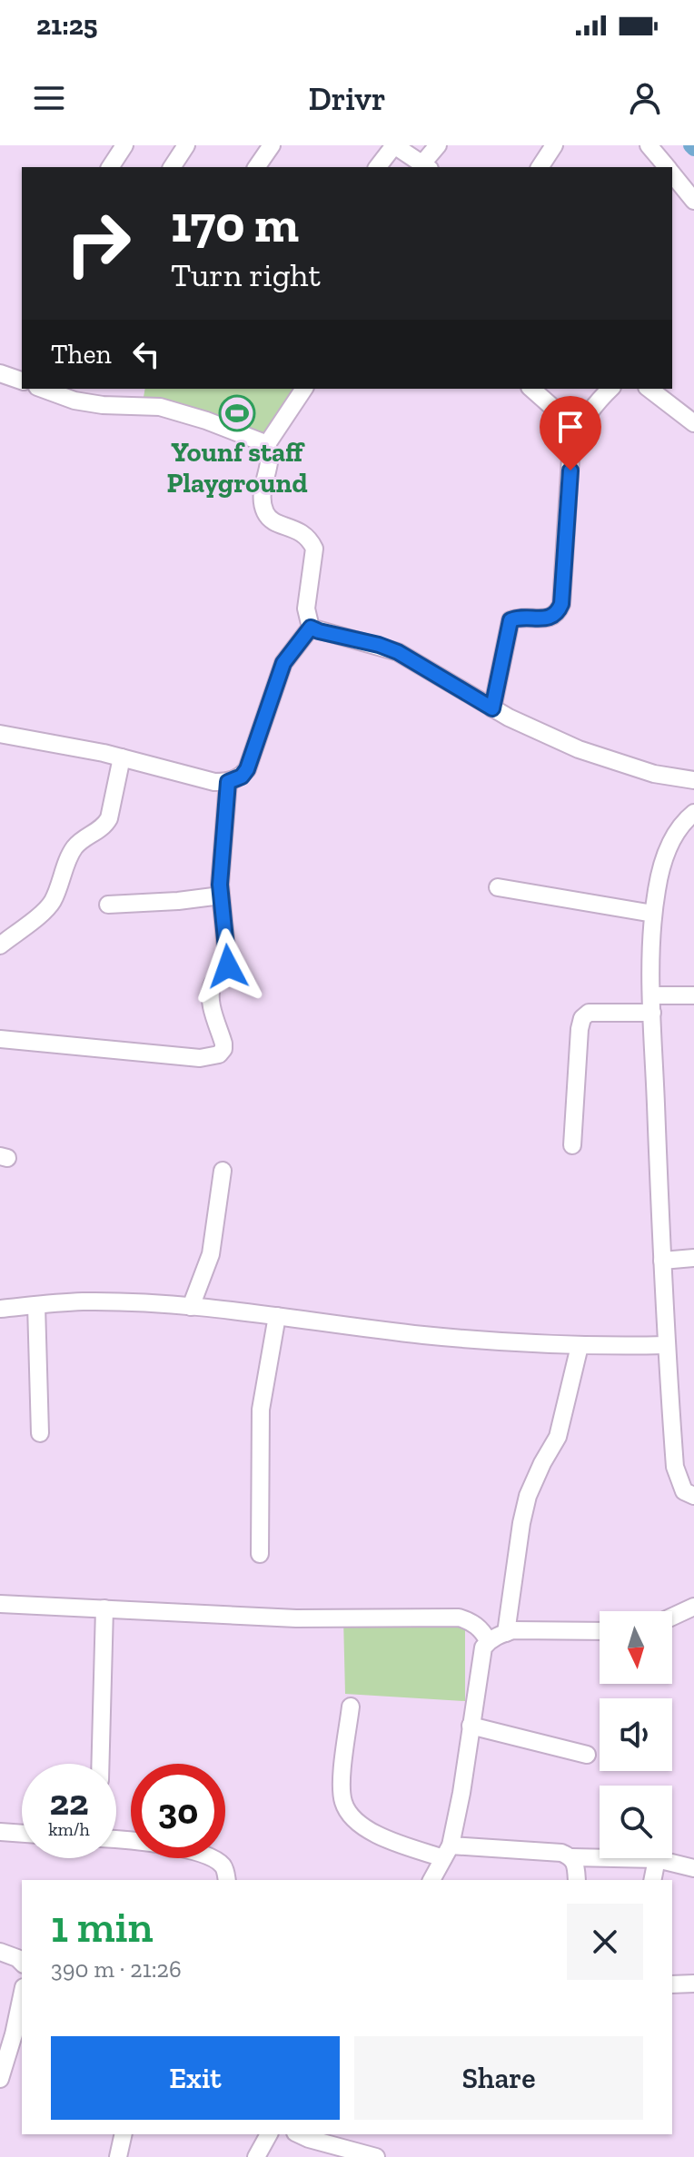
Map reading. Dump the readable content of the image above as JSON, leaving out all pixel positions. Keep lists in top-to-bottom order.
{
  "places": {
    "sports": ["Younf staff Playground"]
  },
  "north": "bottom",
  "page": {
    "status": "21:25",
    "header": "Drivr",
    "turn": ["170 m", "Turn right"],
    "then": "Then",
    "speed": "22 km/h",
    "limit": "30",
    "heading": ["1 min", "390 m · 21:26"],
    "buttons": ["Exit", "Share"]
  }
}
